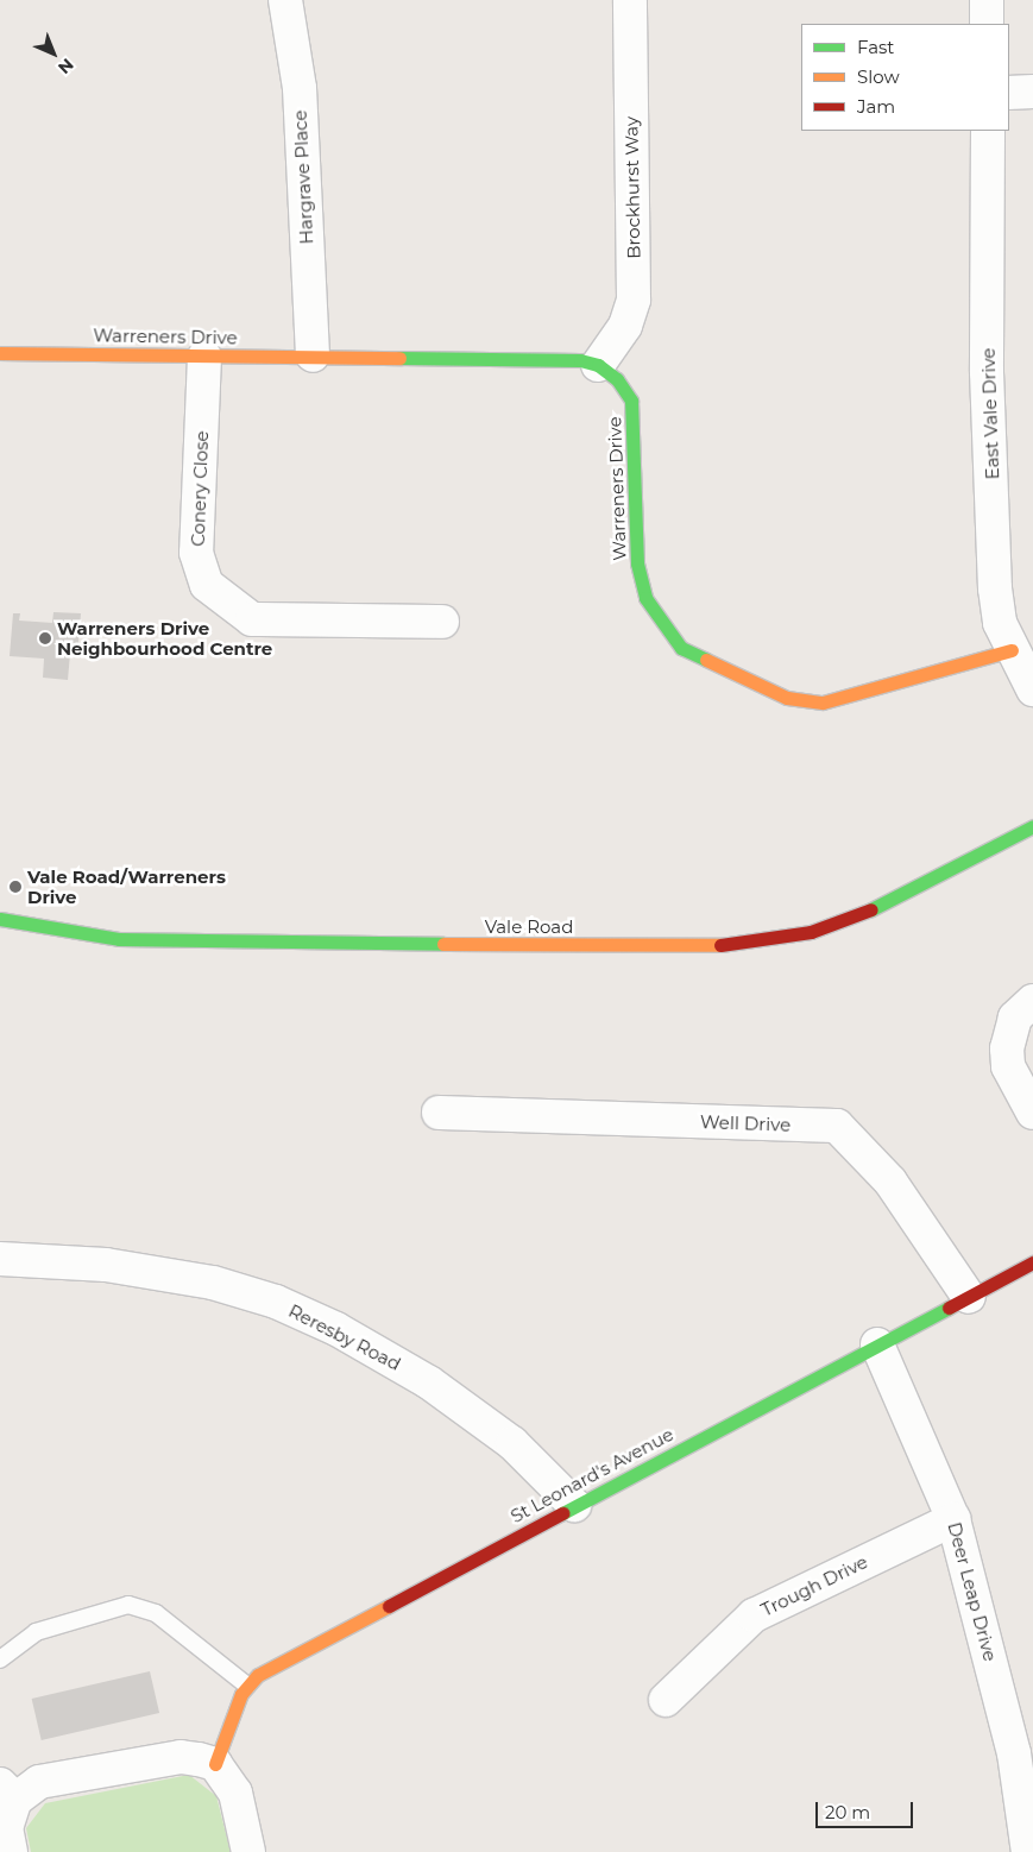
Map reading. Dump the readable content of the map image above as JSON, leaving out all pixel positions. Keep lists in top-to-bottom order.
{
  "streets": {
    "street": [
      "Hargrave Place",
      "Brockhurst Way",
      "Warreners Drive",
      "East Vale Drive",
      "Conery Close",
      "Vale Road",
      "Well Drive",
      "Reresby Road",
      "St Leonard's Avenue",
      "Trough Drive",
      "Deer Leap Drive"
    ]
  },
  "crossings": [
    ["Hargrave Place", "Warreners Drive"],
    ["Brockhurst Way", "Warreners Drive"],
    ["Warreners Drive", "East Vale Drive"],
    ["Warreners Drive", "Conery Close"],
    ["Well Drive", "St Leonard's Avenue"],
    ["Reresby Road", "St Leonard's Avenue"],
    ["St Leonard's Avenue", "Deer Leap Drive"],
    ["Trough Drive", "Deer Leap Drive"]
  ],
  "places": ["Warreners Drive Neighbourhood Centre", "Vale Road/Warreners Drive"],
  "legend": ["Fast", "Slow", "Jam"],
  "scale_bar": "20 m",
  "north": "bottom right"
}
